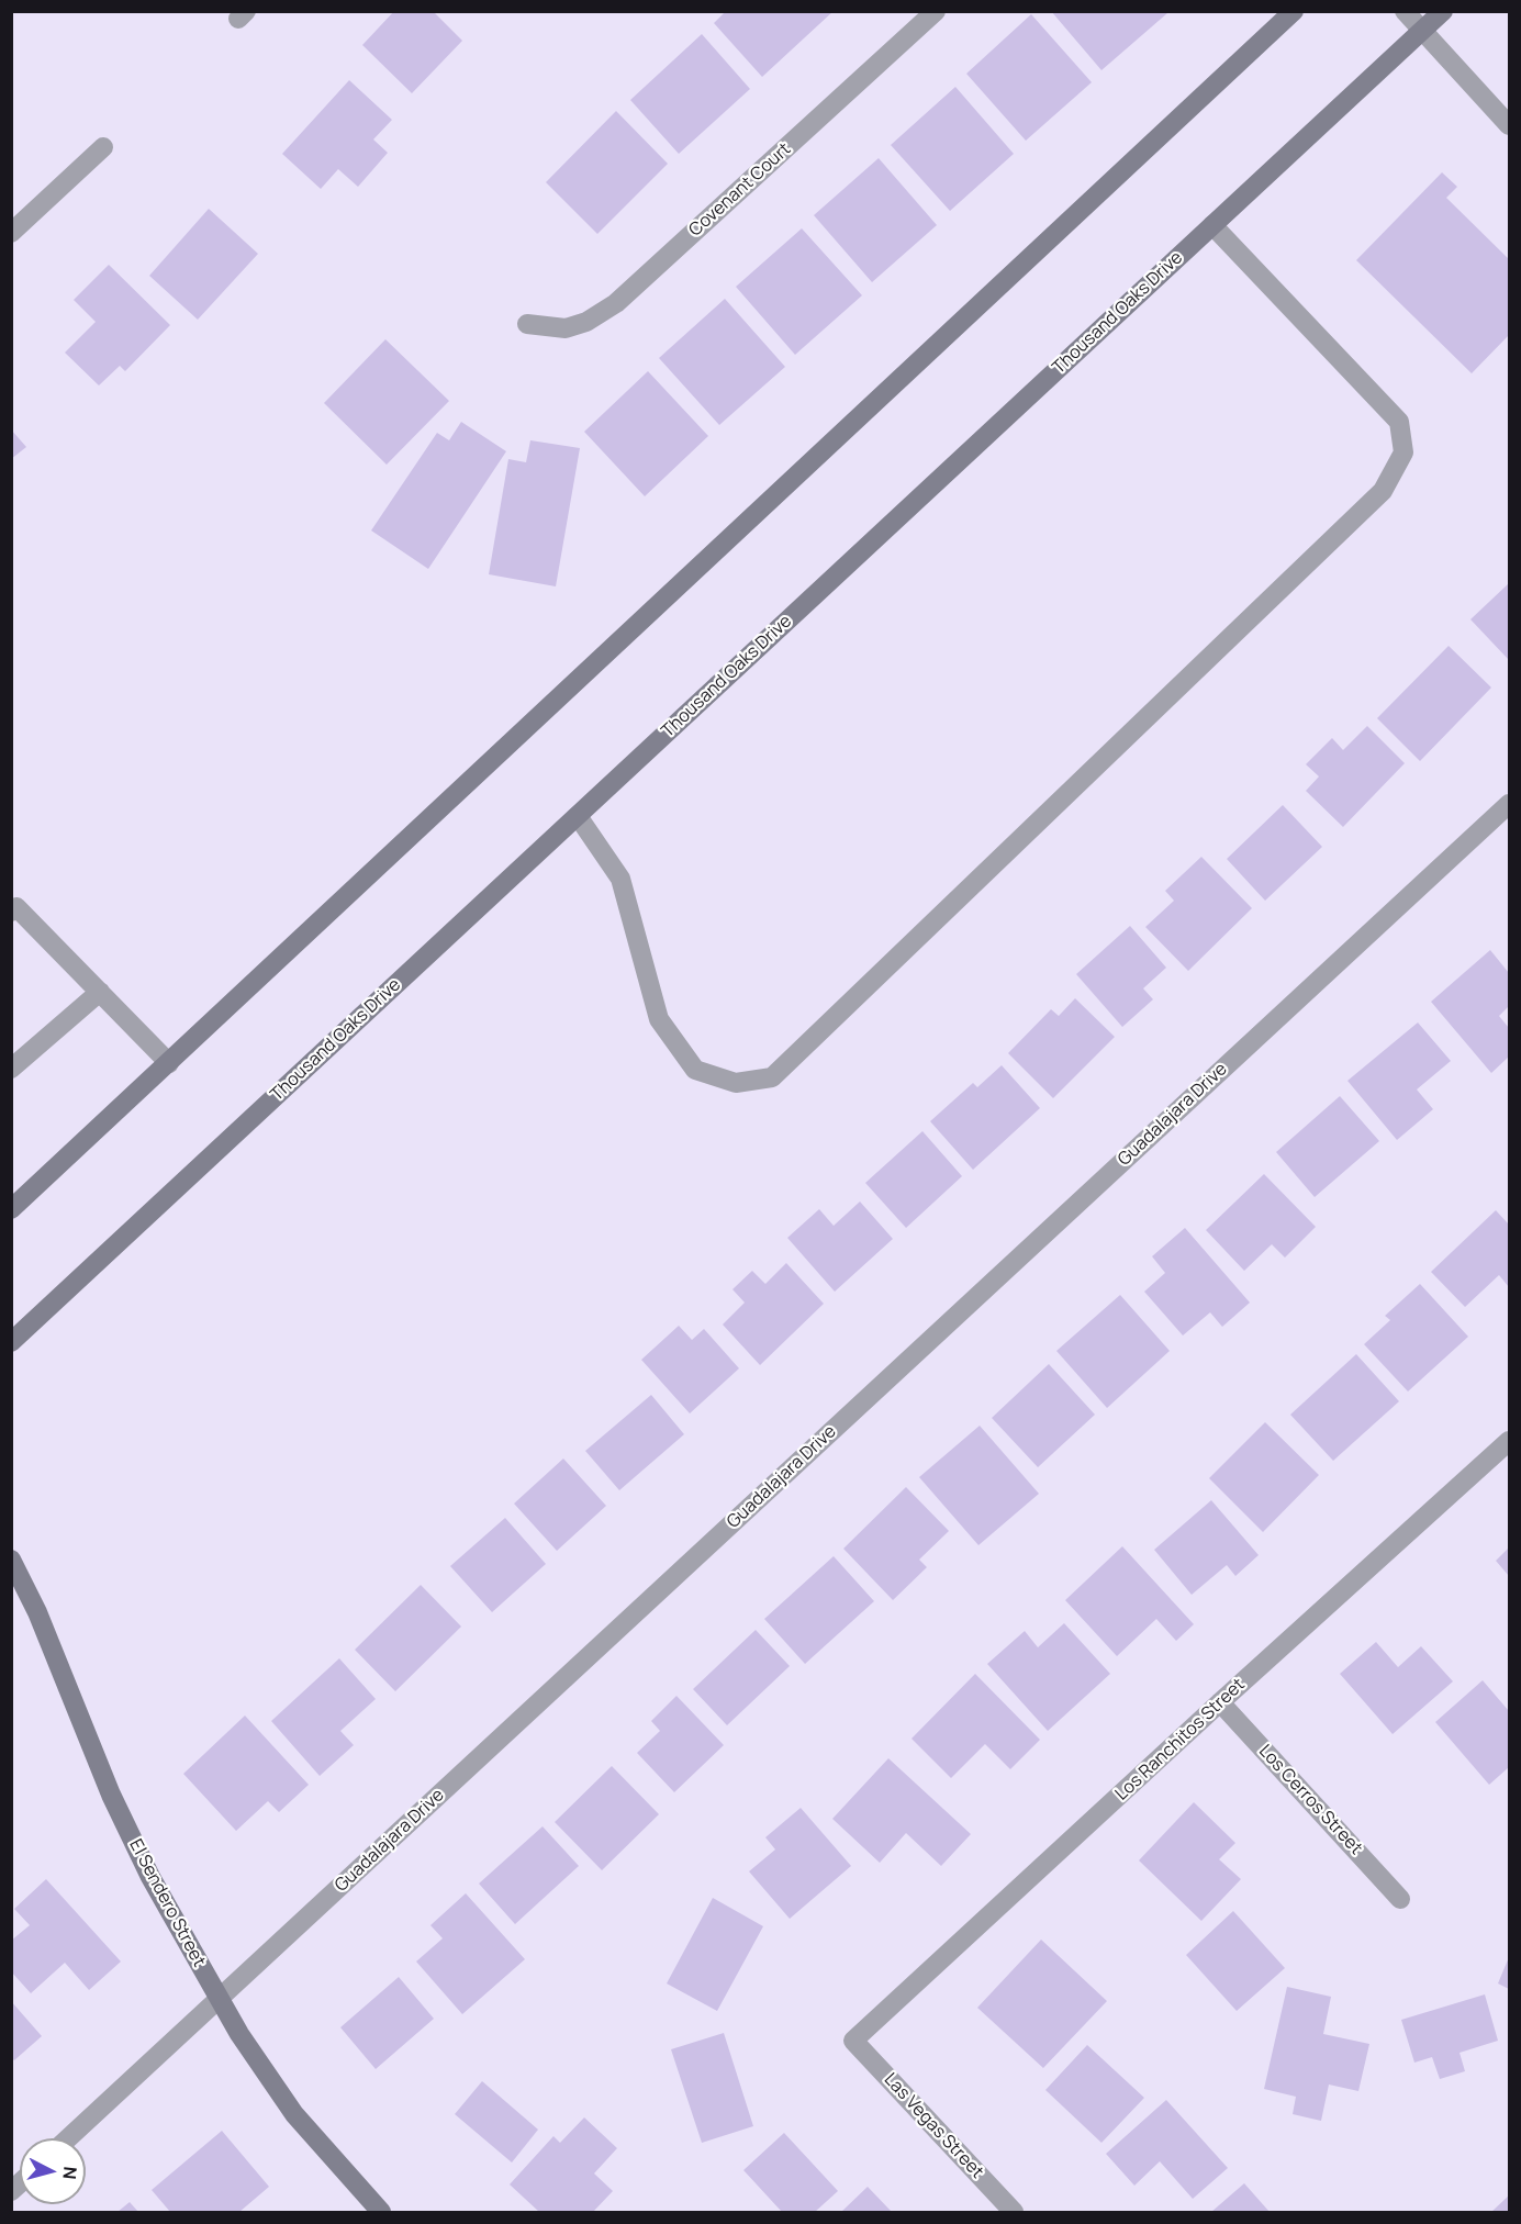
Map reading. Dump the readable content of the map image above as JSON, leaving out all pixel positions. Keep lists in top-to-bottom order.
{
  "streets": {
    "main road": ["Thousand Oaks Drive", "El Sendero Street"],
    "street": [
      "Covenant Court",
      "Guadalajara Drive",
      "Los Ranchitos Street",
      "Los Cerros Street",
      "Las Vegas Street"
    ]
  },
  "crossings": [
    ["Guadalajara Drive", "El Sendero Street"],
    ["Los Ranchitos Street", "Los Cerros Street"],
    ["Los Ranchitos Street", "Las Vegas Street"]
  ],
  "north": "right"
}
